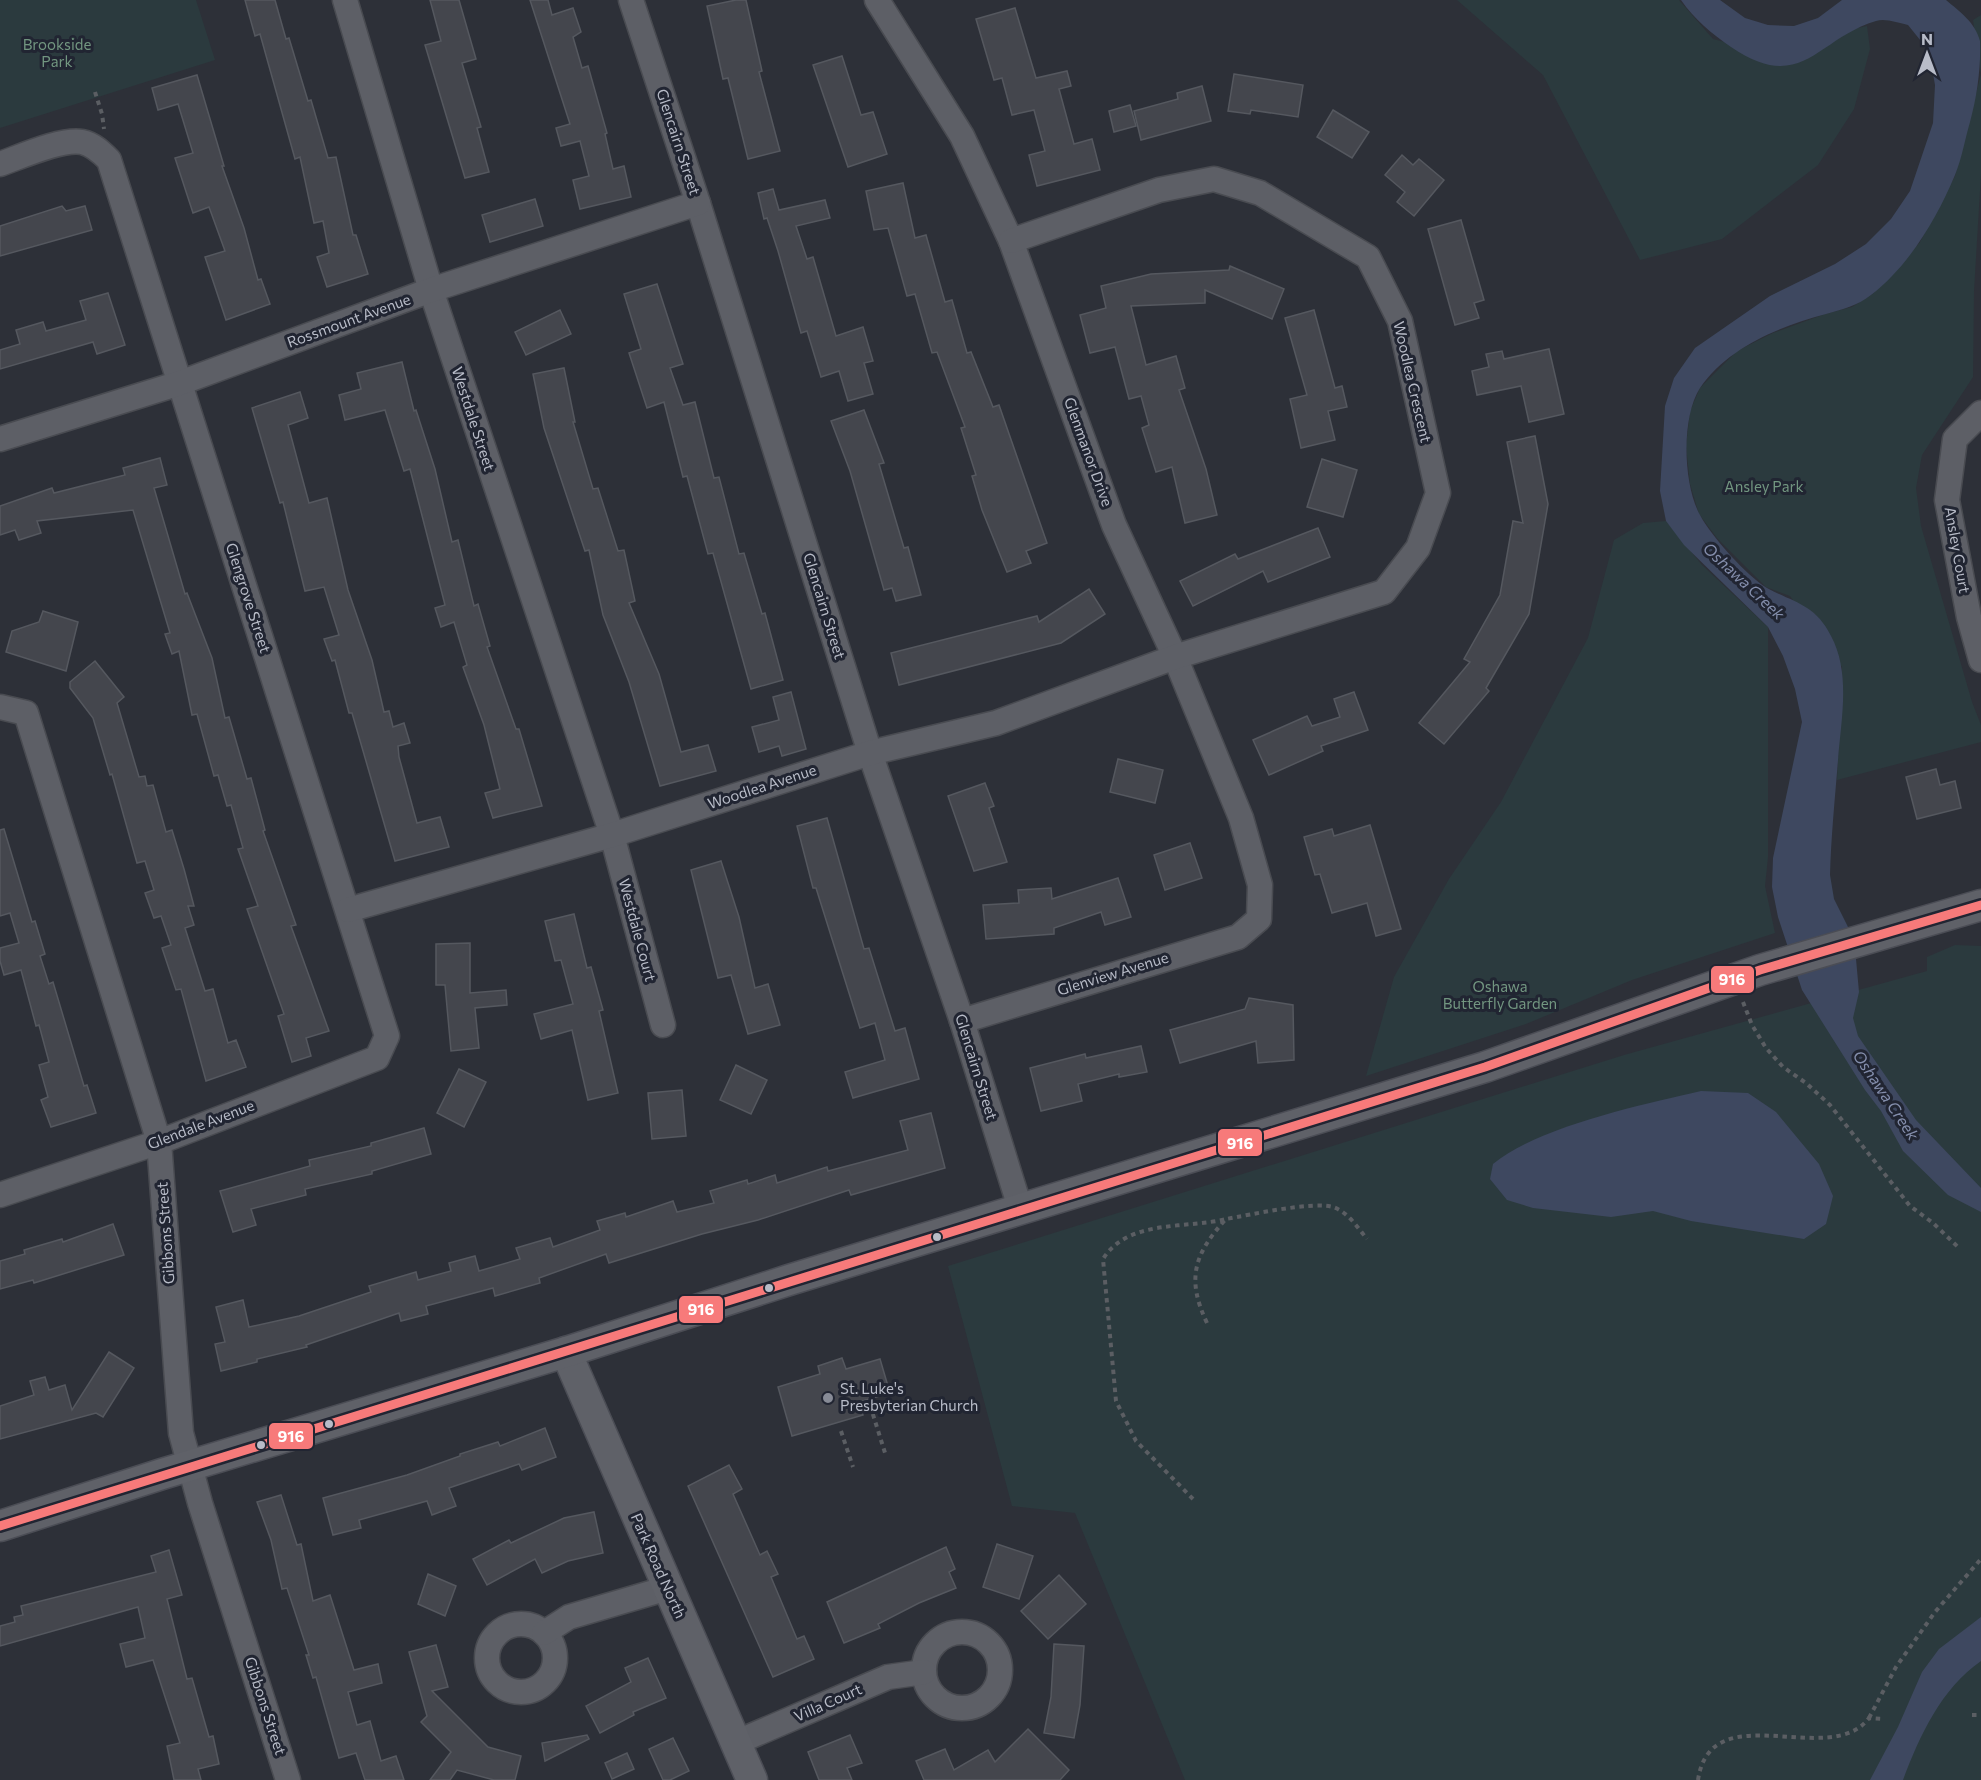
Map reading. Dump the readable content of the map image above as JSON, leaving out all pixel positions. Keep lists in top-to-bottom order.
{
  "streets": {
    "main road": ["Park Road North"],
    "street": [
      "Glencairn Street",
      "Rossmount Avenue",
      "Woodlea Crescent",
      "Westdale Street",
      "Glenmanor Drive",
      "Ansley Court",
      "Glengrove Street",
      "Woodlea Avenue",
      "Westdale Court",
      "Glenview Avenue",
      "Glendale Avenue",
      "Gibbons Street",
      "Villa Court"
    ]
  },
  "crossings": [
    ["Glencairn Street", "Rossmount Avenue"],
    ["Glencairn Street", "Woodlea Avenue"],
    ["Glencairn Street", "Glenview Avenue"],
    ["Rossmount Avenue", "Westdale Street"],
    ["Rossmount Avenue", "Glengrove Street"],
    ["Woodlea Crescent", "Glenmanor Drive"],
    ["Woodlea Crescent", "Woodlea Avenue"],
    ["Westdale Street", "Woodlea Avenue"],
    ["Westdale Street", "Westdale Court"],
    ["Glenmanor Drive", "Woodlea Avenue"],
    ["Glenmanor Drive", "Glenview Avenue"],
    ["Glengrove Street", "Woodlea Avenue"],
    ["Glengrove Street", "Glendale Avenue"],
    ["Woodlea Avenue", "Westdale Court"],
    ["Glendale Avenue", "Gibbons Street"],
    ["Park Road North", "Villa Court"]
  ],
  "water": ["Oshawa Creek"],
  "parks": ["Brookside Park", "Ansley Park", "Oshawa Butterfly Garden"],
  "places": ["St. Luke's Presbyterian Church"],
  "lines": ["transit line 916"],
  "north": "top"
}
